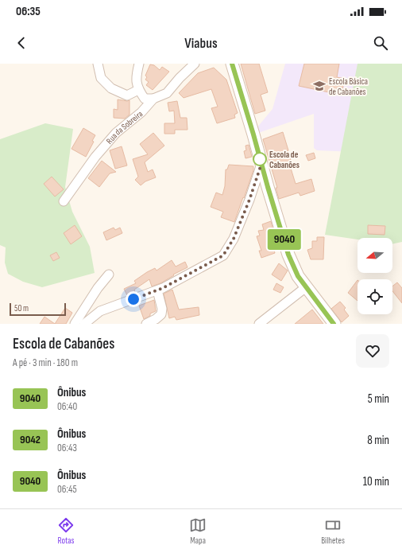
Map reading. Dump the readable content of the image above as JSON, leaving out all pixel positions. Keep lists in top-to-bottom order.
{
  "streets": {
    "street": ["Rua da Sobreira"]
  },
  "places": {
    "school or university": ["Escola Básica de Cabanões"],
    "other": ["Escola de Cabanões"]
  },
  "lines": ["bus line 9040"],
  "scale_bar": "50 m",
  "north": "left",
  "page": {
    "status": "06:35",
    "header": "Viabus",
    "on_map": "9040",
    "scale": "50 m",
    "heading": ["Escola de Cabanões", "A pé · 3 min · 180 m"],
    "list": [
      {
        "mark": "9040",
        "name": "Ônibus",
        "note": "06:40",
        "value": "5 min"
      },
      {
        "mark": "9042",
        "name": "Ônibus",
        "note": "06:43",
        "value": "8 min"
      },
      {
        "mark": "9040",
        "name": "Ônibus",
        "note": "06:45",
        "value": "10 min"
      }
    ],
    "tabs": ["Rotas", "Mapa", "Bilhetes"]
  }
}
